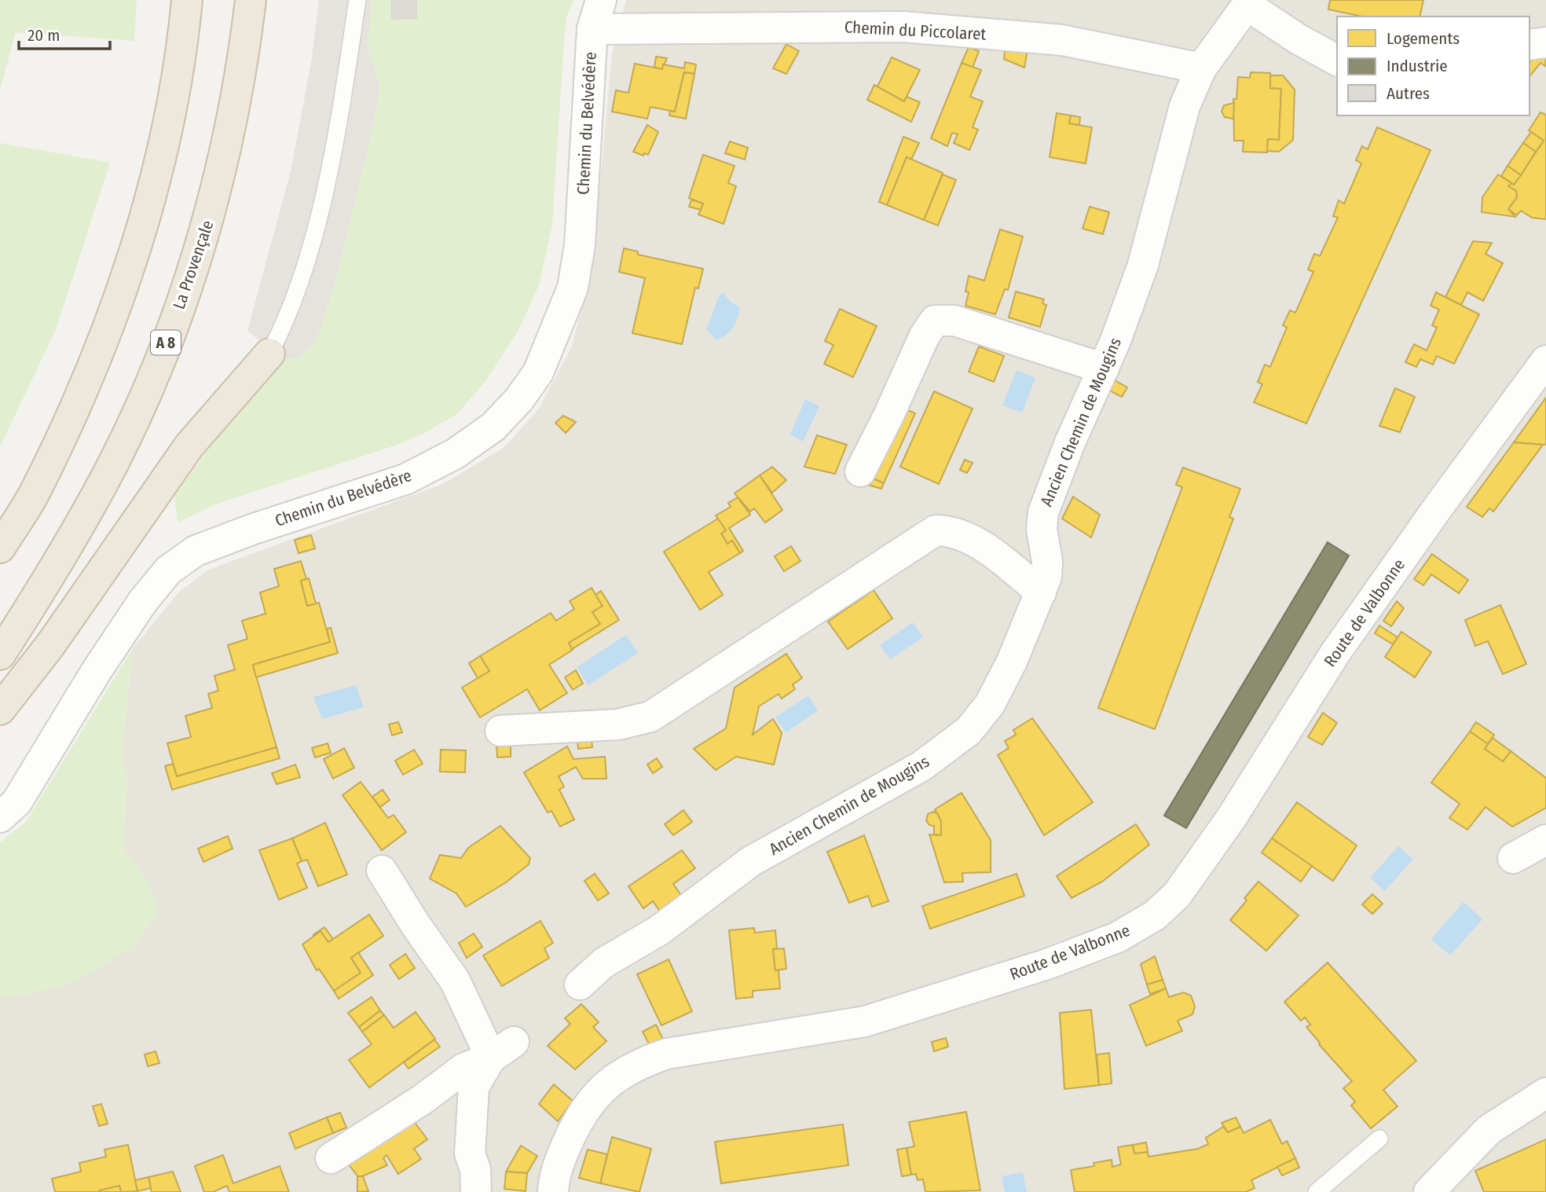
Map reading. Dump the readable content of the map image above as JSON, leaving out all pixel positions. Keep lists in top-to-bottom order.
{
  "streets": {
    "highway": ["La Provençale", "A 8"],
    "street": [
      "Chemin du Piccolaret",
      "Chemin du Belvédère",
      "Ancien Chemin de Mougins",
      "Route de Valbonne"
    ]
  },
  "crossings": [
    ["Chemin du Piccolaret", "Chemin du Belvédère"],
    ["Chemin du Piccolaret", "Ancien Chemin de Mougins"]
  ],
  "legend": ["Logements", "Industrie", "Autres"],
  "scale_bar": "20 m"
}
